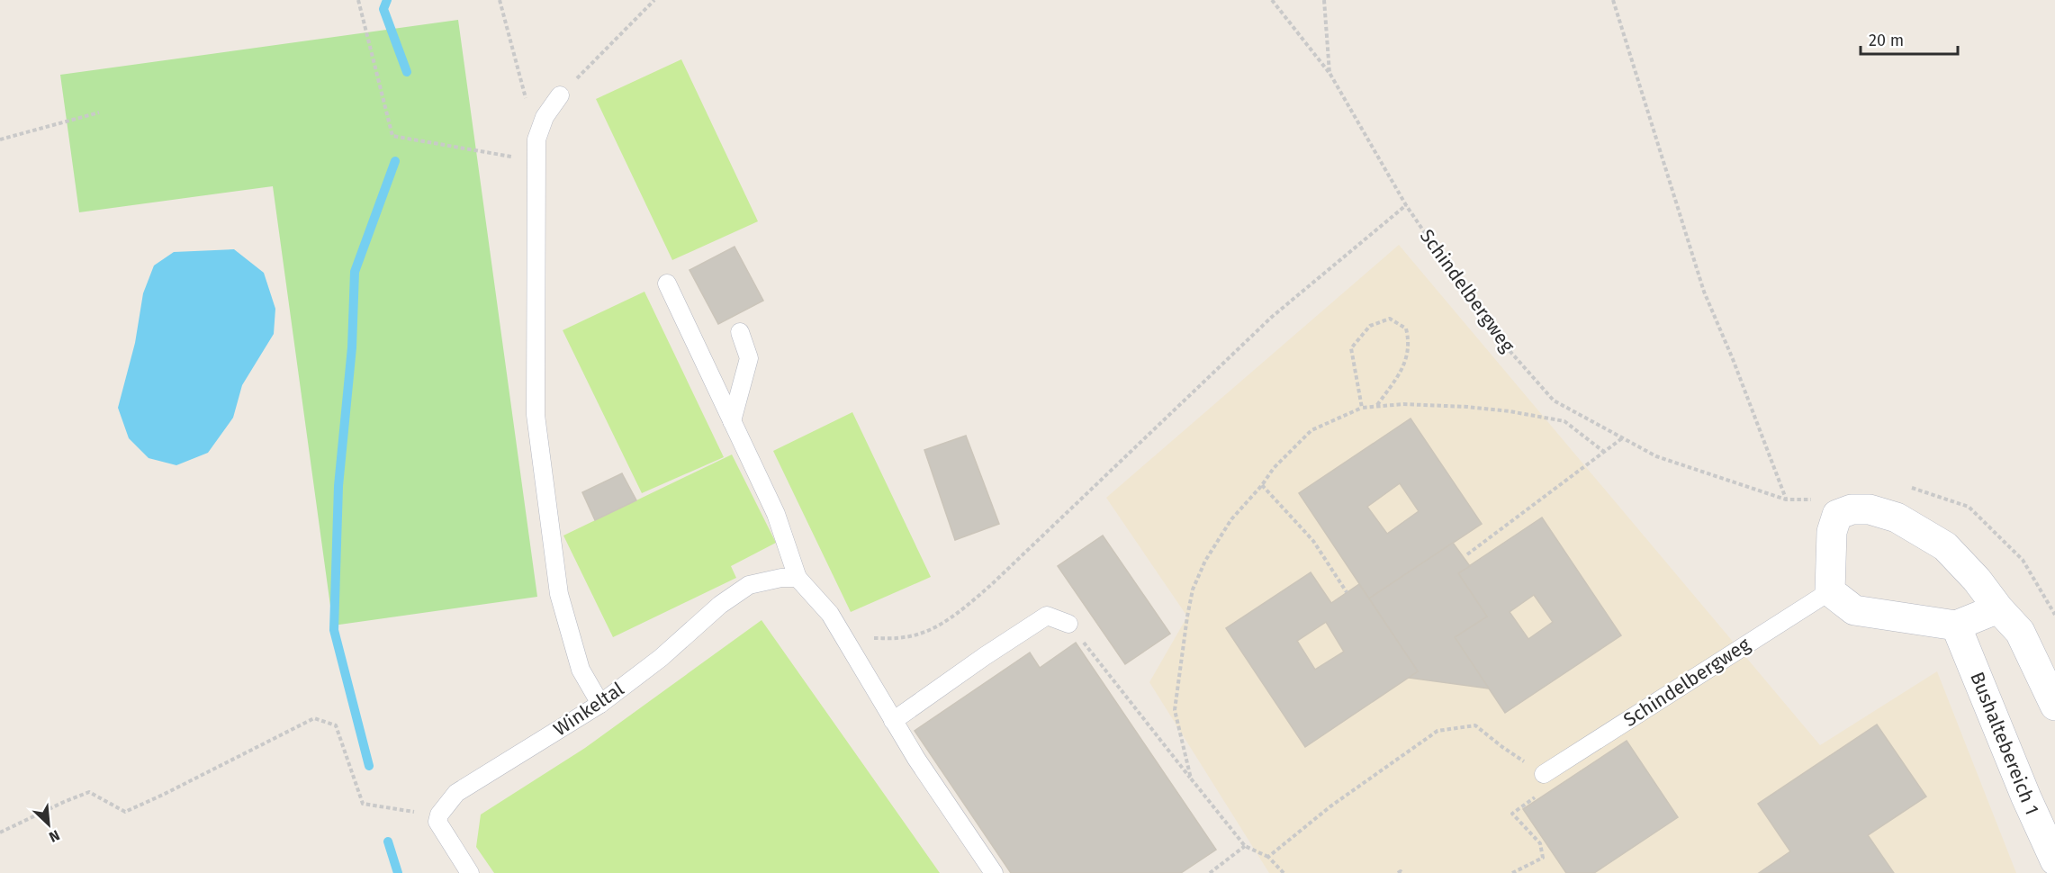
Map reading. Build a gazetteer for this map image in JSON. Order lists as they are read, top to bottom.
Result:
{
  "streets": {
    "street": ["Bushaltebereich 1"],
    "lane": ["Schindelbergweg", "Winkeltal"]
  },
  "scale_bar": "20 m",
  "north": "bottom right"
}
